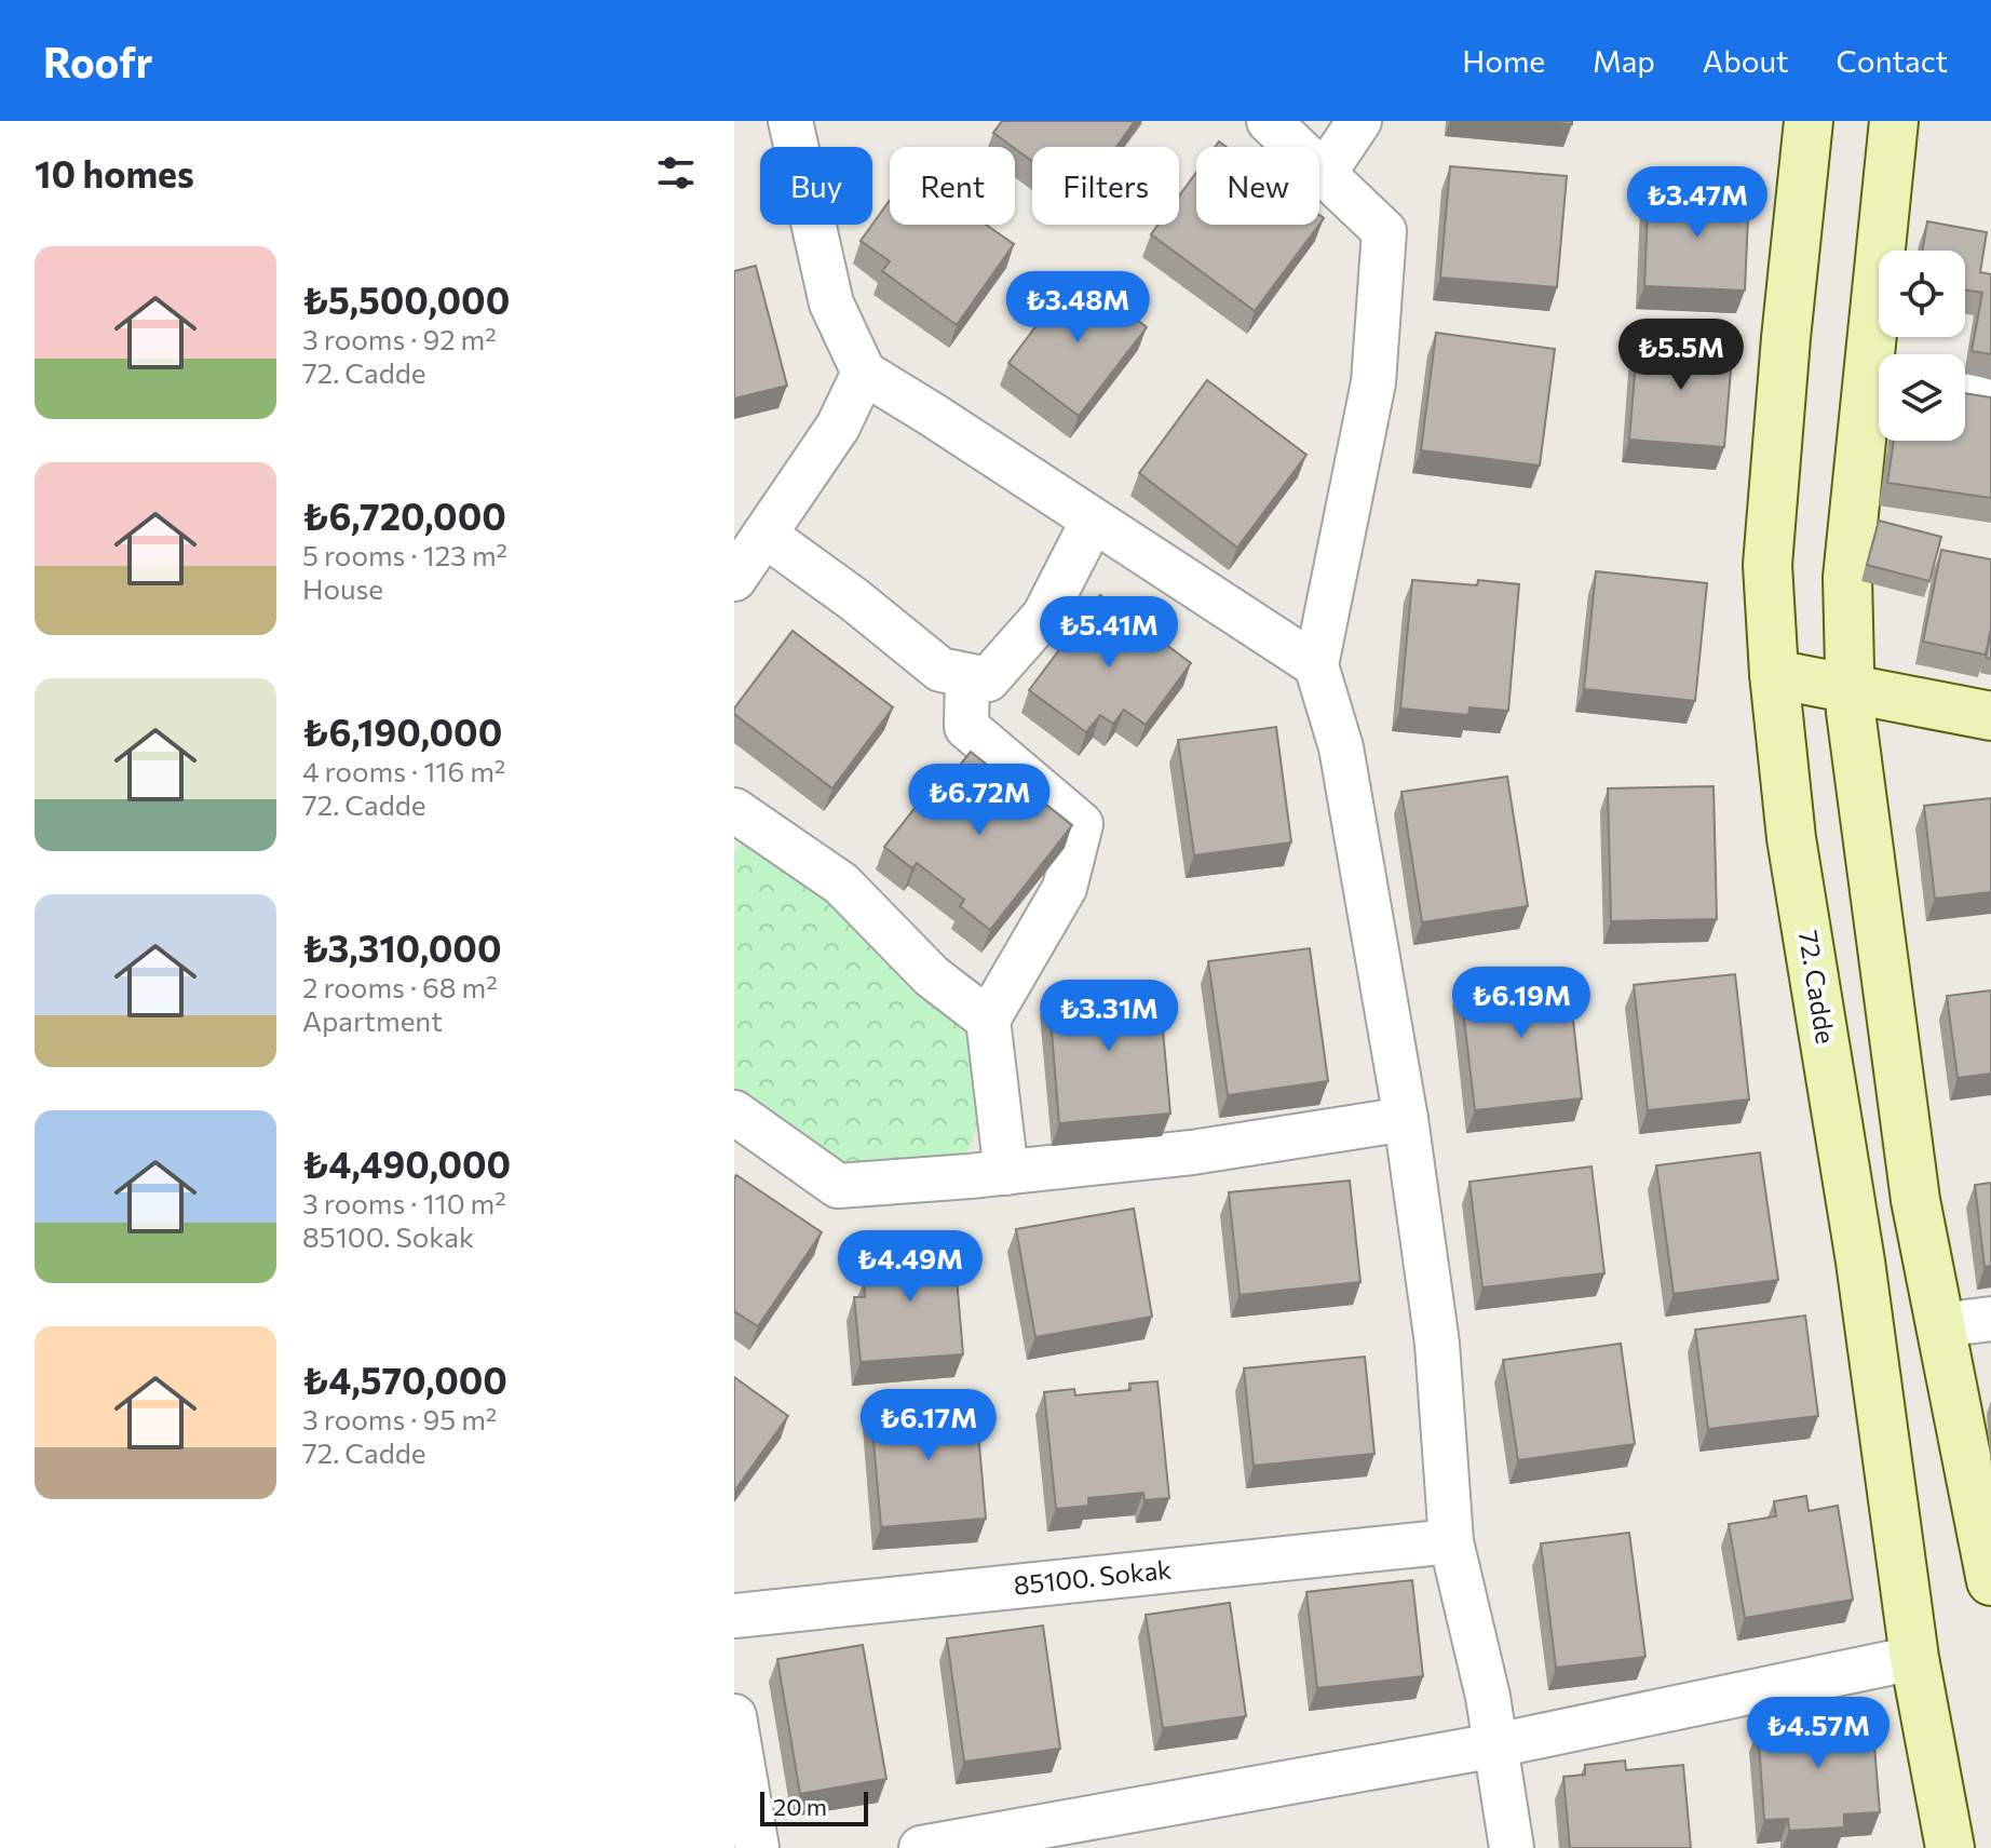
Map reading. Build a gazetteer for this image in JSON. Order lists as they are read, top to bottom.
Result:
{
  "streets": {
    "main road": ["72. Cadde"],
    "street": ["85100. Sokak"]
  },
  "scale_bar": "20 m",
  "page": {
    "header": "Roofr",
    "nav": [
      "Home",
      "Map",
      "About",
      "Contact"
    ],
    "heading": "10 homes",
    "chip": [
      "Buy",
      "Rent",
      "Filters",
      "New"
    ],
    "price": [
      "₺3.47M",
      "₺3.48M",
      "₺5.5M",
      "₺5.41M",
      "₺6.72M",
      "₺6.19M",
      "₺3.31M",
      "₺4.49M",
      "₺6.17M",
      "₺4.57M"
    ],
    "list": [
      {
        "name": "₺5,500,000",
        "note": "3 rooms · 92 m² · 72. Cadde"
      },
      {
        "name": "₺6,720,000",
        "note": "5 rooms · 123 m² · House"
      },
      {
        "name": "₺6,190,000",
        "note": "4 rooms · 116 m² · 72. Cadde"
      },
      {
        "name": "₺3,310,000",
        "note": "2 rooms · 68 m² · Apartment"
      },
      {
        "name": "₺4,490,000",
        "note": "3 rooms · 110 m² · 85100. Sokak"
      },
      {
        "name": "₺4,570,000",
        "note": "3 rooms · 95 m² · 72. Cadde"
      }
    ],
    "scale": "20 m"
  }
}
